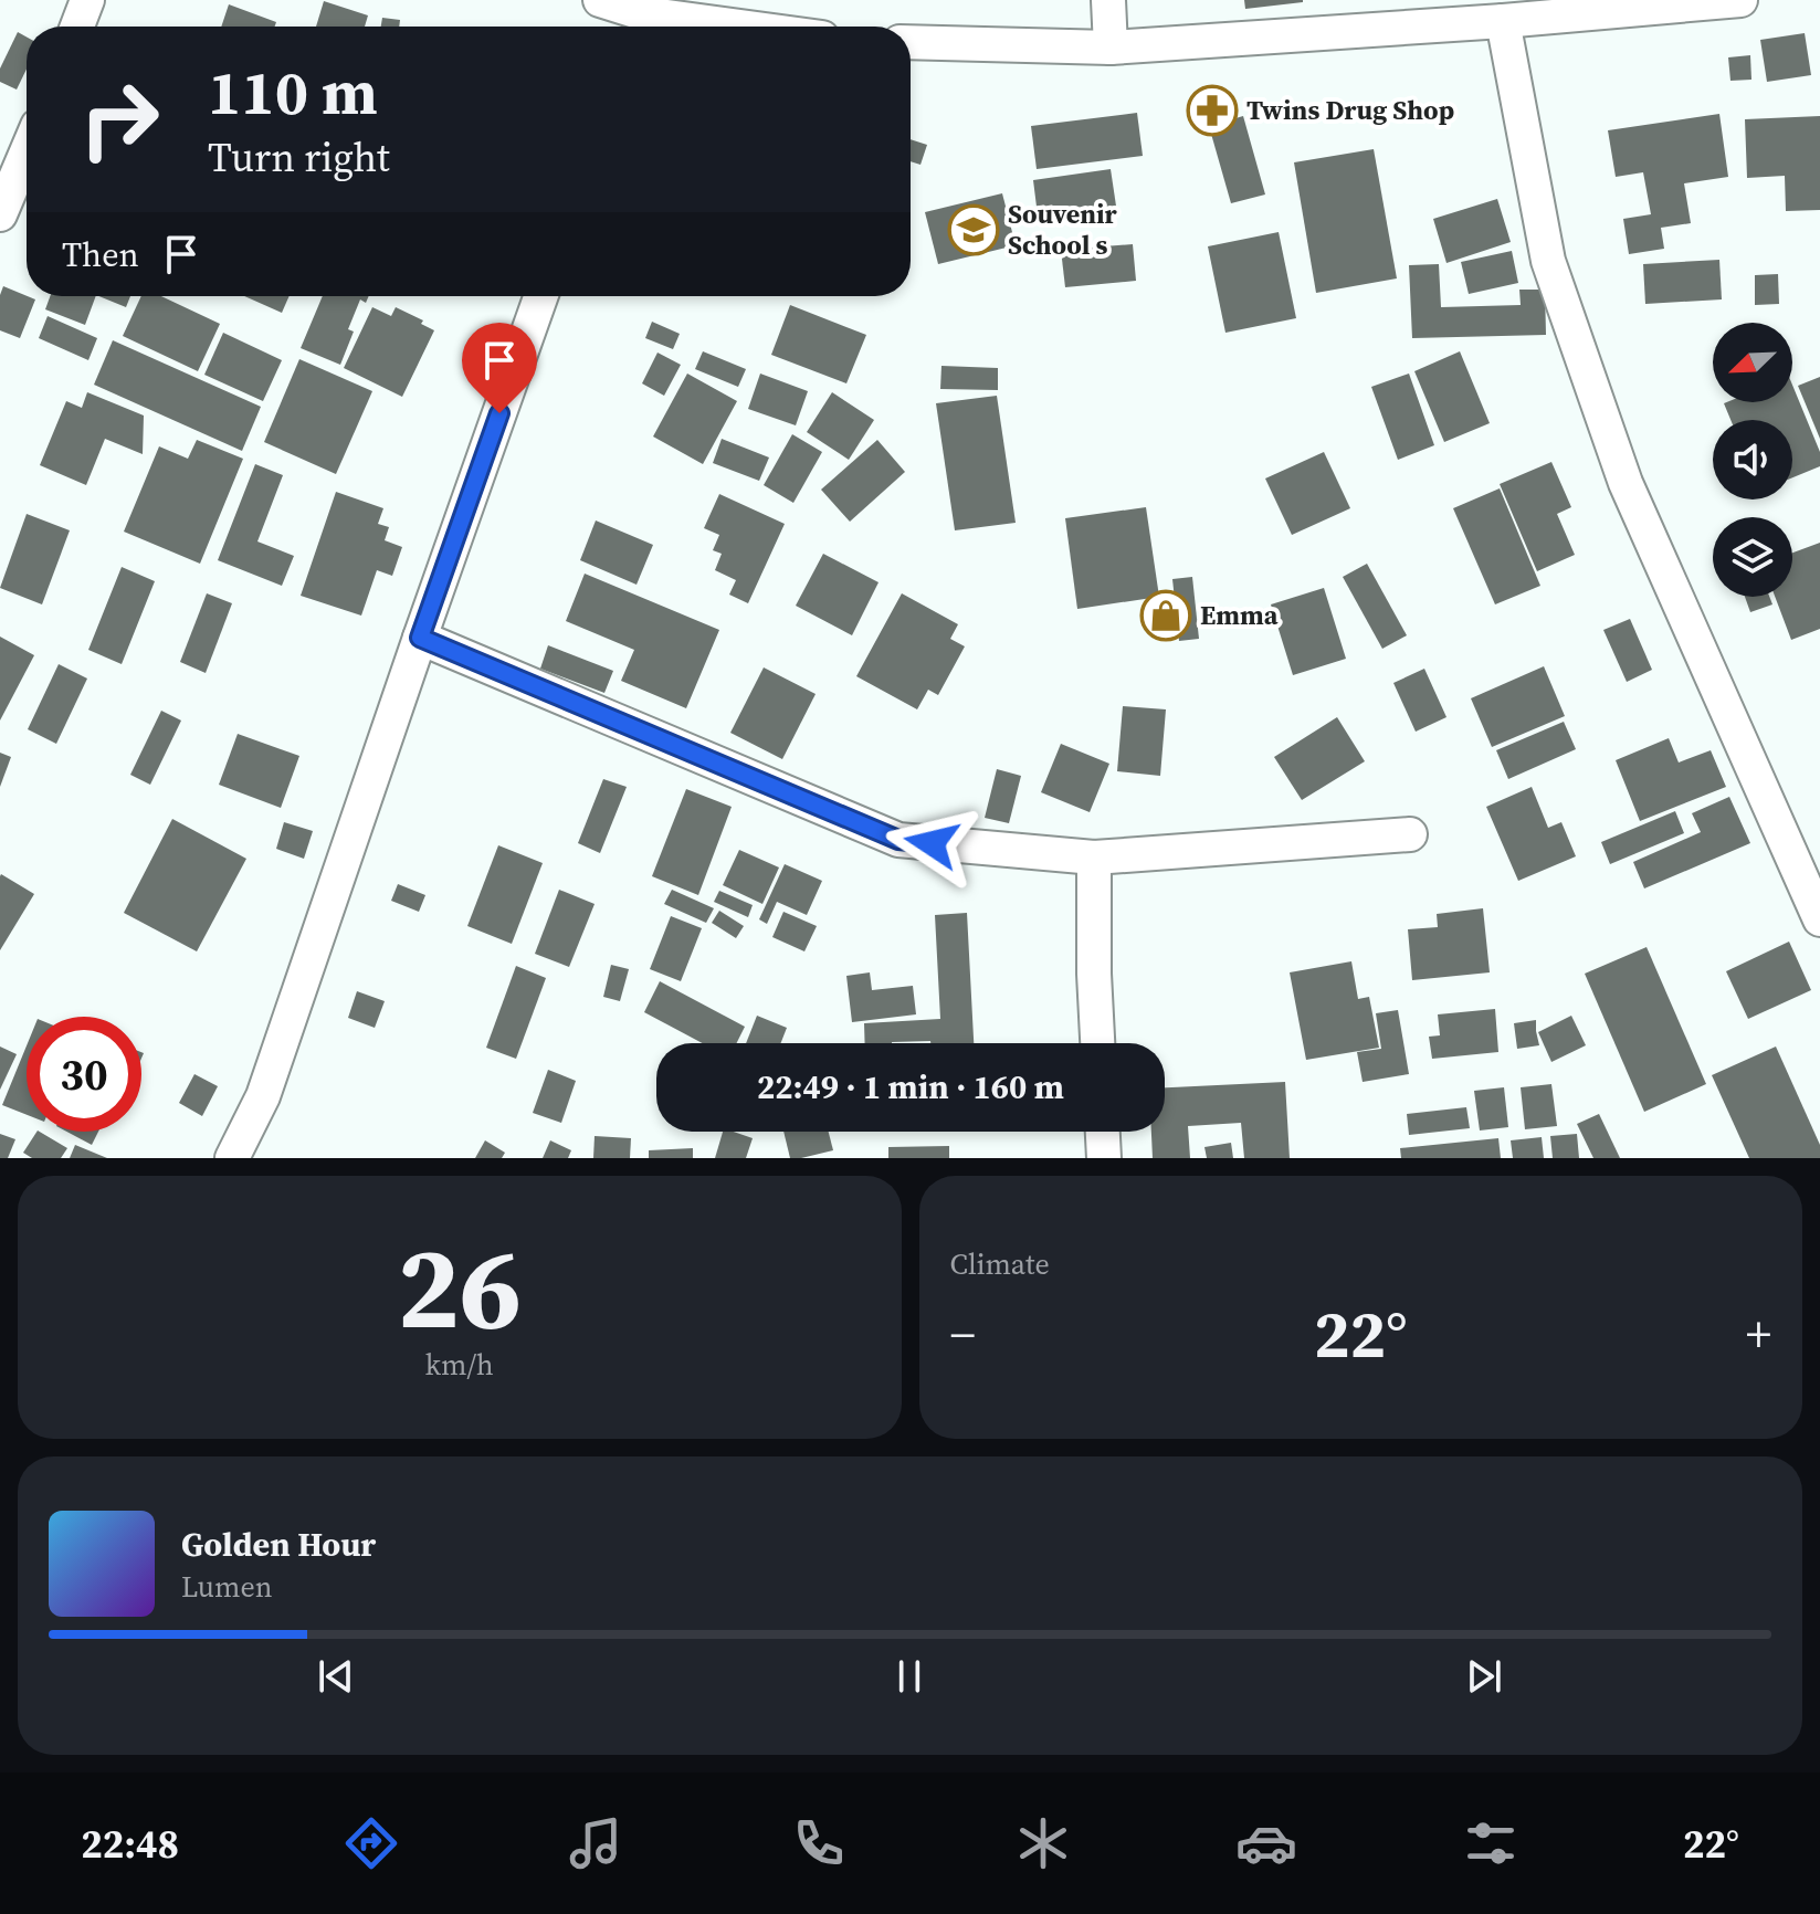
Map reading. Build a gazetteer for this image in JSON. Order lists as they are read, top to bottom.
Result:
{
  "places": {
    "pharmacy": ["Twins Drug Shop"],
    "school or university": ["Souvenir School s"],
    "shop": ["Emma"]
  },
  "north": "bottom left",
  "page": {
    "turn": ["110 m", "Turn right"],
    "then": "Then",
    "limit": "30",
    "trip": "22:49 · 1 min · 160 m",
    "tile": [
      ["26", "km/h"],
      "Climate"
    ],
    "heat": ["−", "22°", "+"],
    "song": ["Golden Hour", "Lumen"],
    "tabs": ["22:48", "22°"]
  }
}
